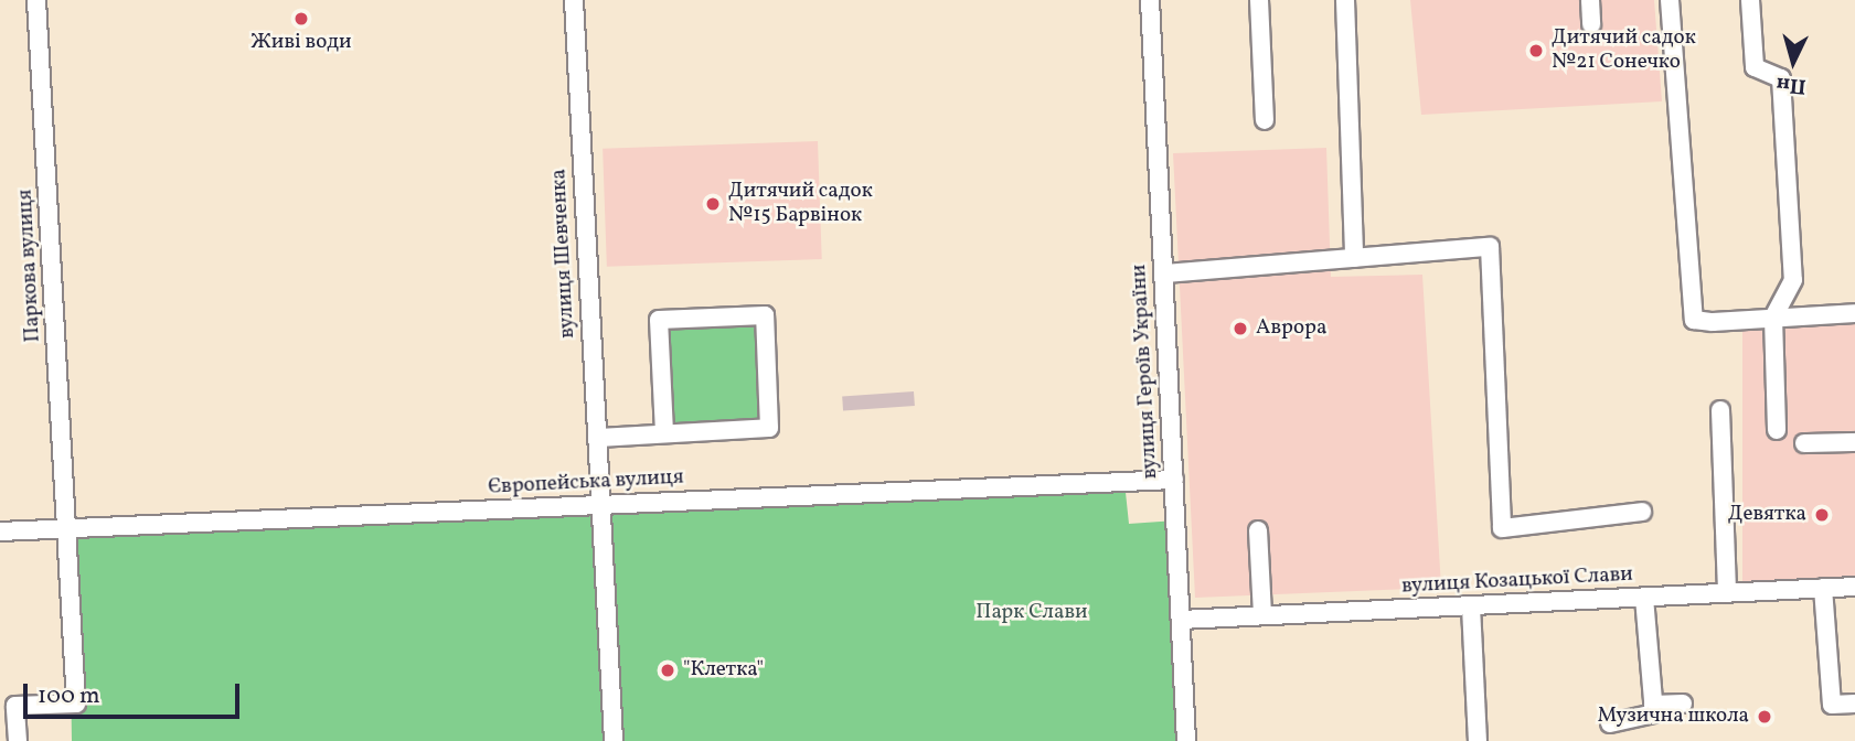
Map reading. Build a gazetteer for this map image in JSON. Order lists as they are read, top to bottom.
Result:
{
  "streets": {
    "street": [
      "вулиця Шевченка",
      "Паркова вулиця",
      "вулиця Героїв України",
      "Європейська вулиця",
      "вулиця Козацької Слави"
    ]
  },
  "crossings": [
    ["вулиця Шевченка", "Європейська вулиця"],
    ["Паркова вулиця", "Європейська вулиця"],
    ["вулиця Героїв України", "Європейська вулиця"],
    ["вулиця Героїв України", "вулиця Козацької Слави"]
  ],
  "parks": ["Парк Слави"],
  "places": [
    "Живі води",
    "Дитячий садок №21 Сонечко",
    "Дитячий садок №15 Барвінок",
    "Аврора",
    "Девятка",
    "\"Клетка\"",
    "Музична школа"
  ],
  "scale_bar": "100 m",
  "north": "bottom"
}
